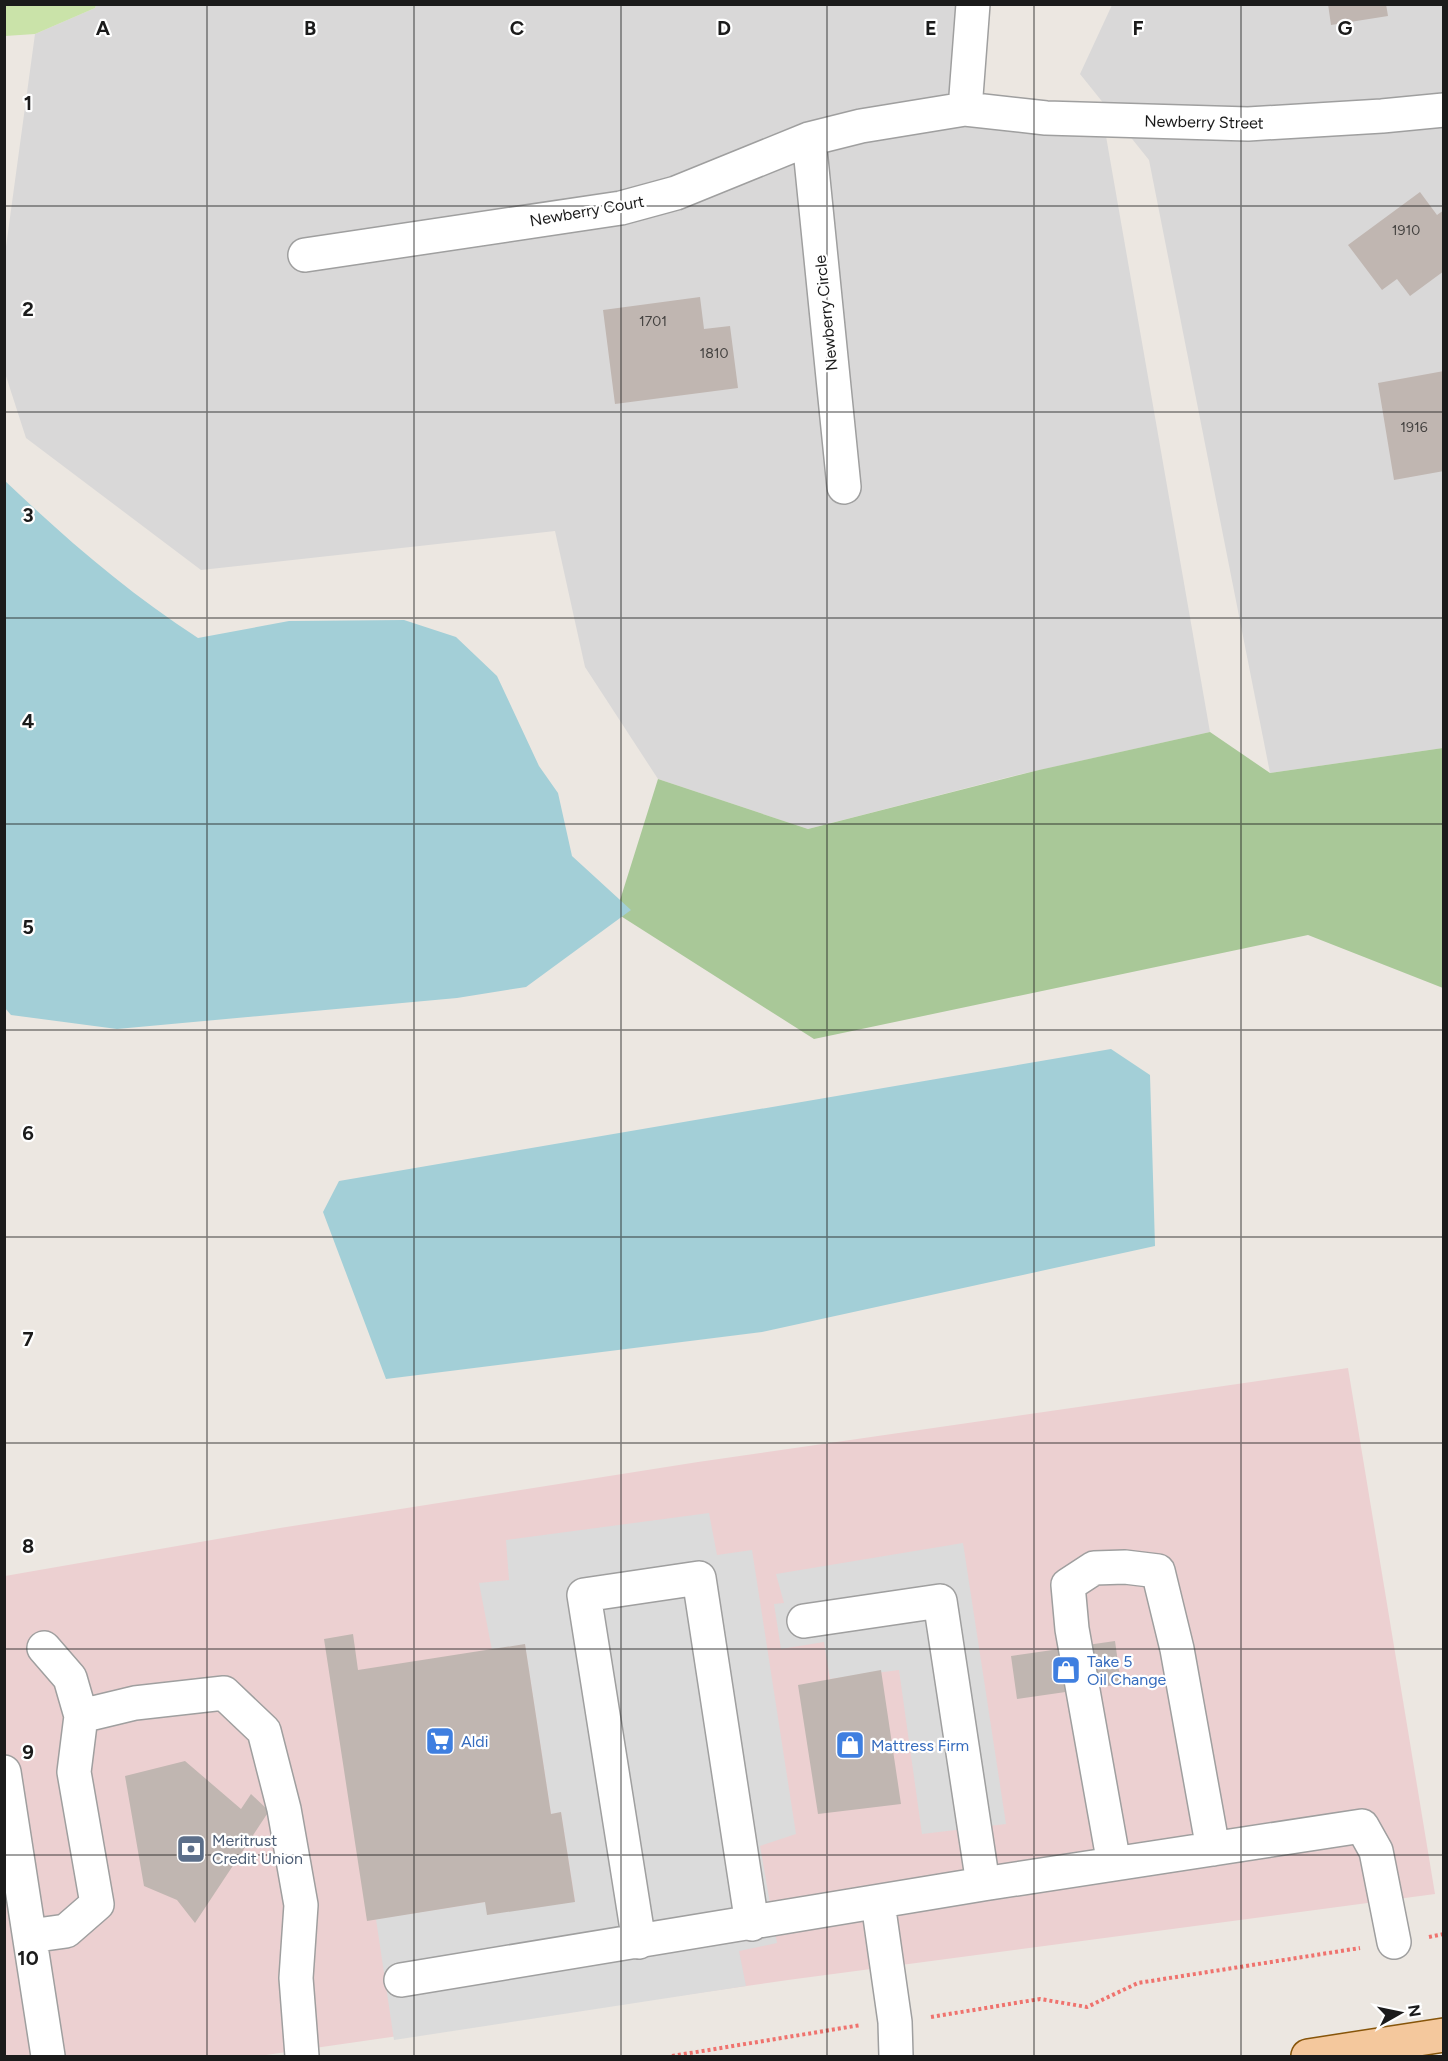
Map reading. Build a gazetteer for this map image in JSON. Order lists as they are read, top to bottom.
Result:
{
  "streets": {
    "street": ["Newberry Street", "Newberry Court", "Newberry Circle"]
  },
  "crossings": [
    ["Newberry Street", "Newberry Court"],
    ["Newberry Court", "Newberry Circle"]
  ],
  "places": {
    "shop": ["Take 5 Oil Change", "Mattress Firm"],
    "supermarket": ["Aldi"],
    "bank": ["Meritrust Credit Union"]
  },
  "house_numbers": [
    "1910",
    "1701",
    "1810",
    "1916"
  ],
  "north": "right",
  "grid": {
    "columns": [
      "A",
      "B",
      "C",
      "D",
      "E",
      "F",
      "G"
    ],
    "rows": [
      "1",
      "2",
      "3",
      "4",
      "5",
      "6",
      "7",
      "8",
      "9",
      "10"
    ]
  }
}
